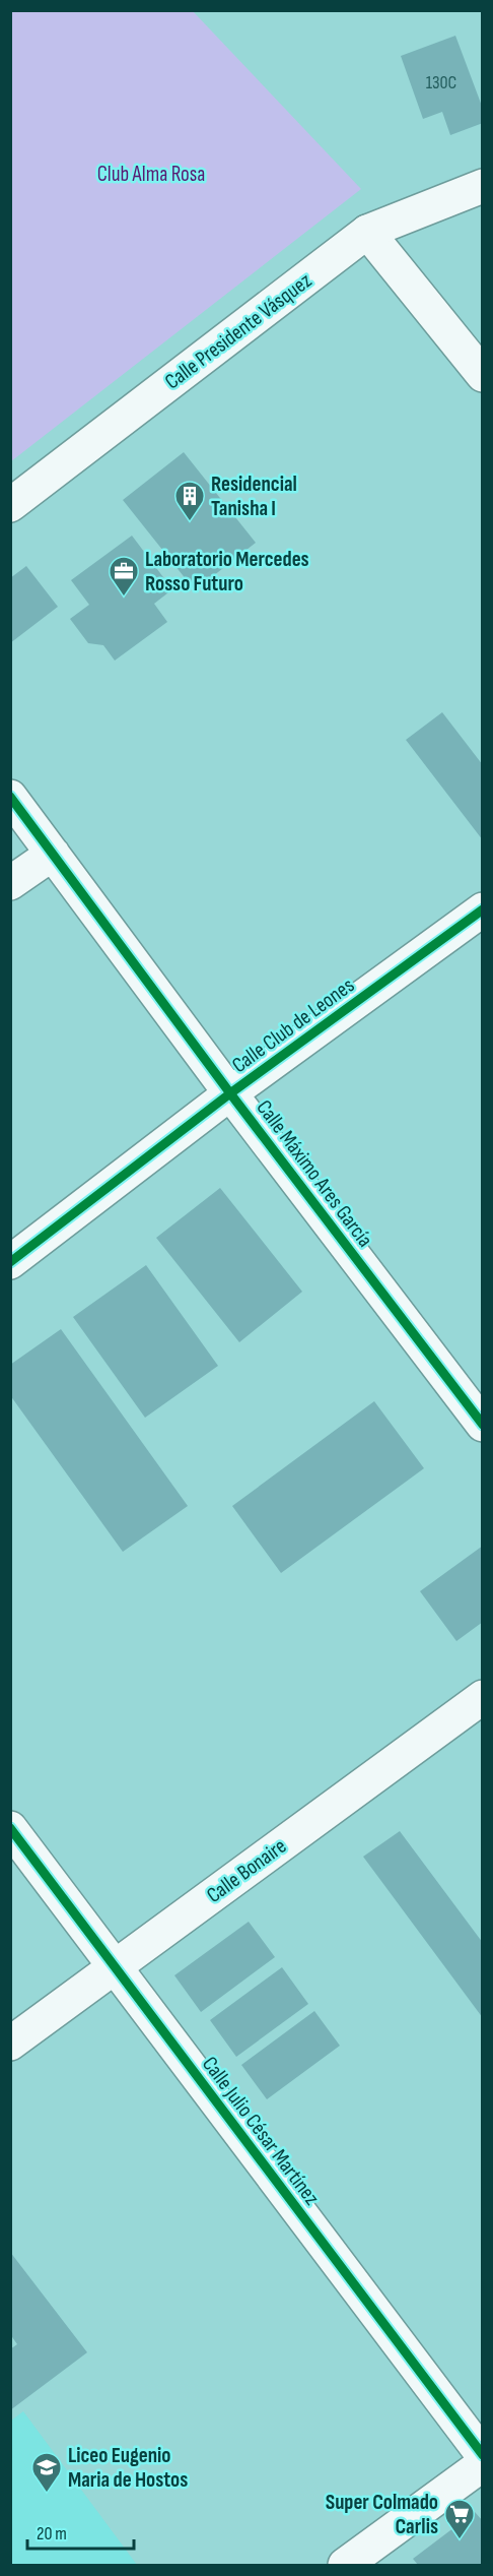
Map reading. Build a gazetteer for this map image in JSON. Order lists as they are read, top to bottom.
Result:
{
  "streets": {
    "street": [
      "Calle Presidente Vásquez",
      "Calle Club de Leones",
      "Calle Máximo Ares García",
      "Calle Bonaire",
      "Calle Julio César Martínez"
    ]
  },
  "crossings": [
    ["Calle Club de Leones", "Calle Máximo Ares García"],
    ["Calle Bonaire", "Calle Julio César Martínez"]
  ],
  "parks": ["Club Alma Rosa"],
  "places": {
    "building": ["Residencial Tanisha I"],
    "office": ["Laboratorio Mercedes Rosso Futuro"],
    "school or university": ["Liceo Eugenio Maria de Hostos"],
    "supermarket": ["Super Colmado Carlis"]
  },
  "house_numbers": ["130C"],
  "scale_bar": "20 m"
}
